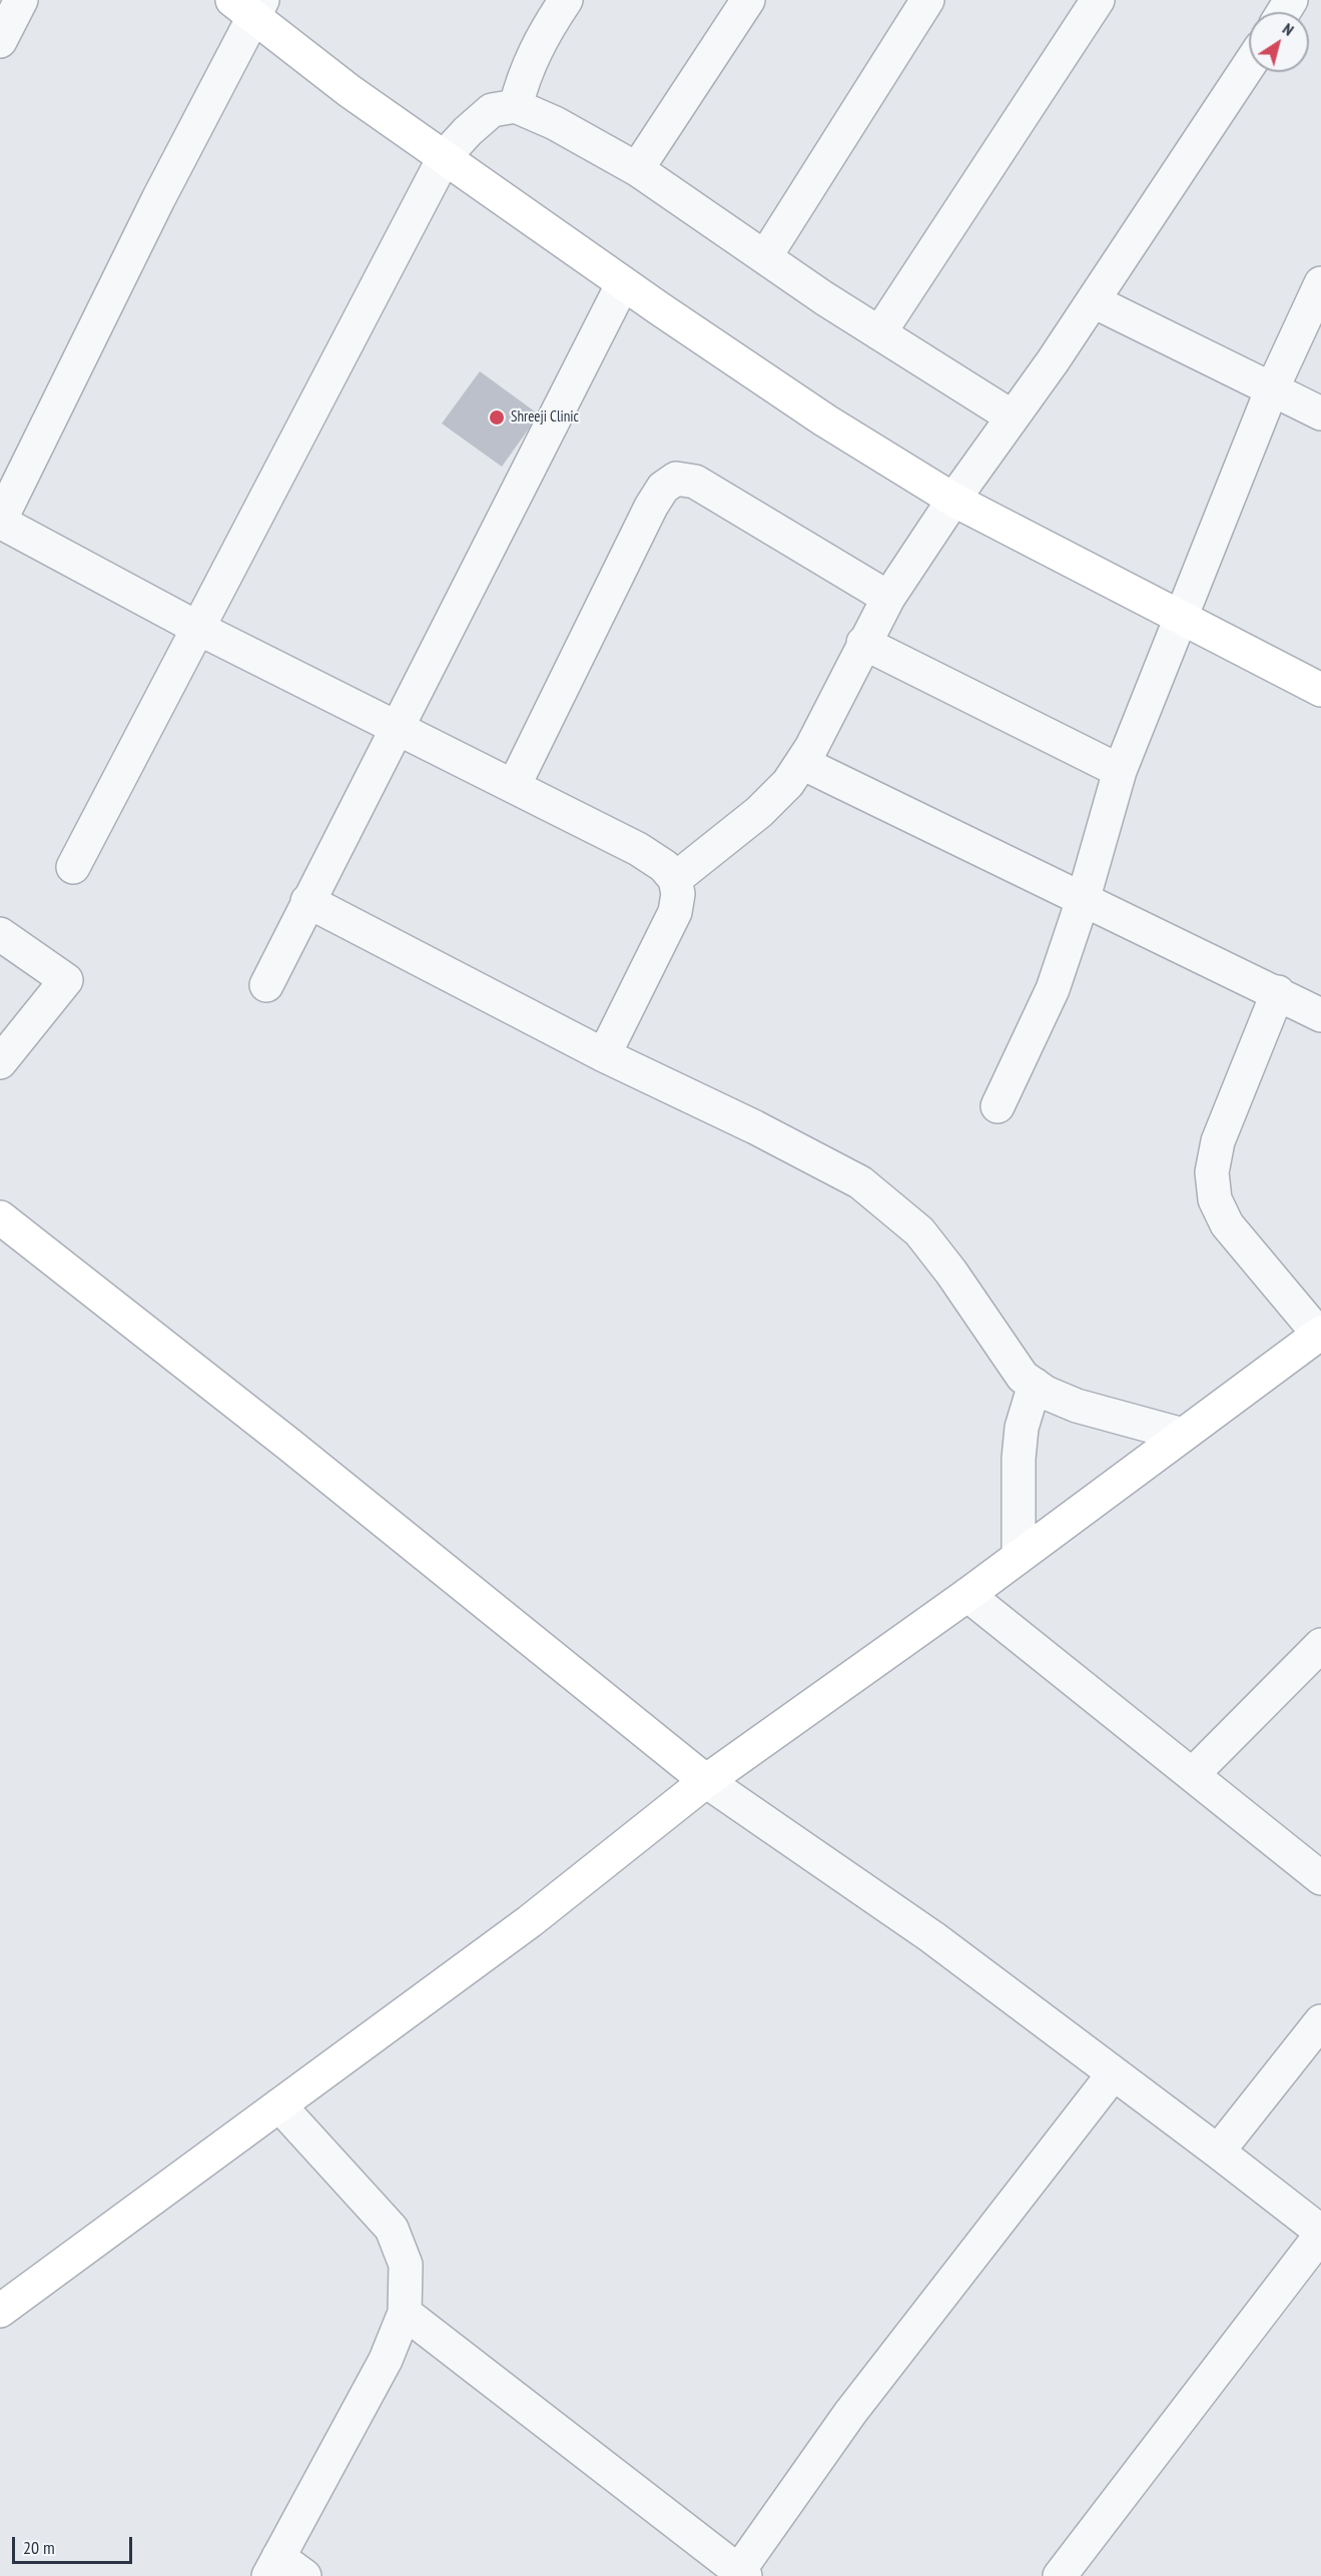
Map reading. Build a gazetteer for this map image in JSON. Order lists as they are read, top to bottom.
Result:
{
  "places": ["Shreeji Clinic"],
  "scale_bar": "20 m",
  "north": "top right"
}
